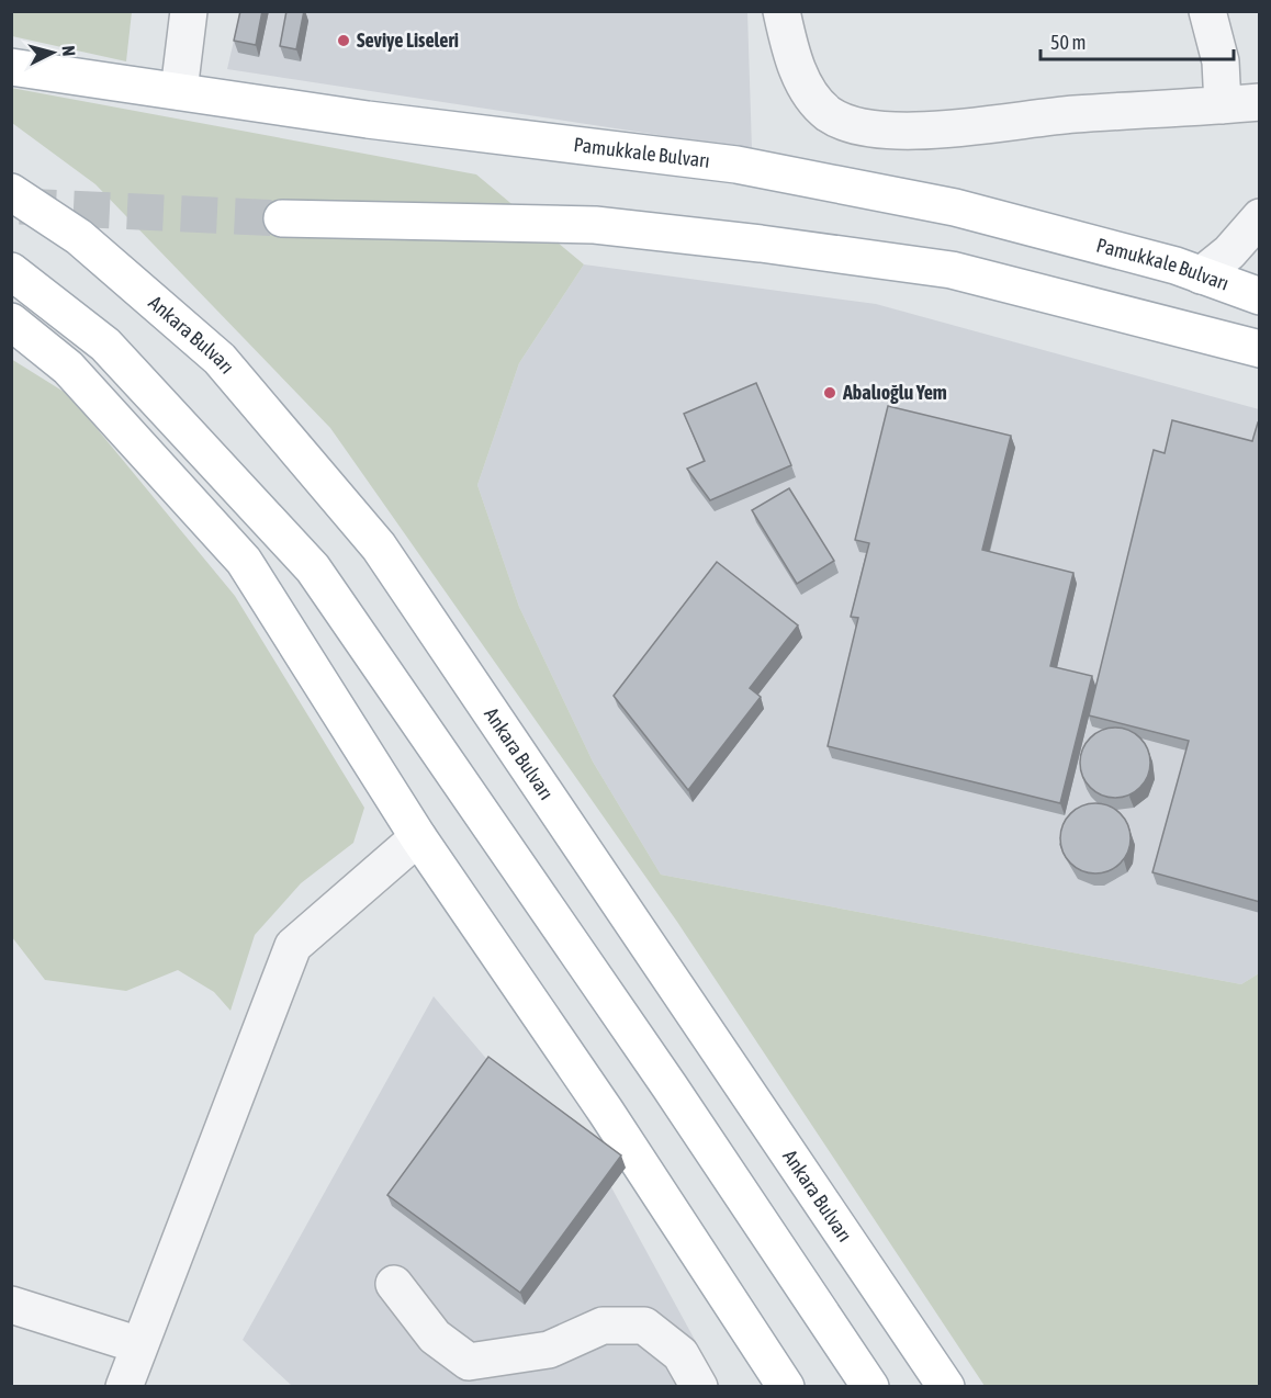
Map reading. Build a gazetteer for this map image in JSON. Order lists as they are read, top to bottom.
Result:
{
  "streets": {
    "main road": ["Pamukkale Bulvarı", "Ankara Bulvarı"]
  },
  "places": ["Seviye Liseleri", "Abalıoğlu Yem"],
  "scale_bar": "50 m",
  "north": "right"
}
